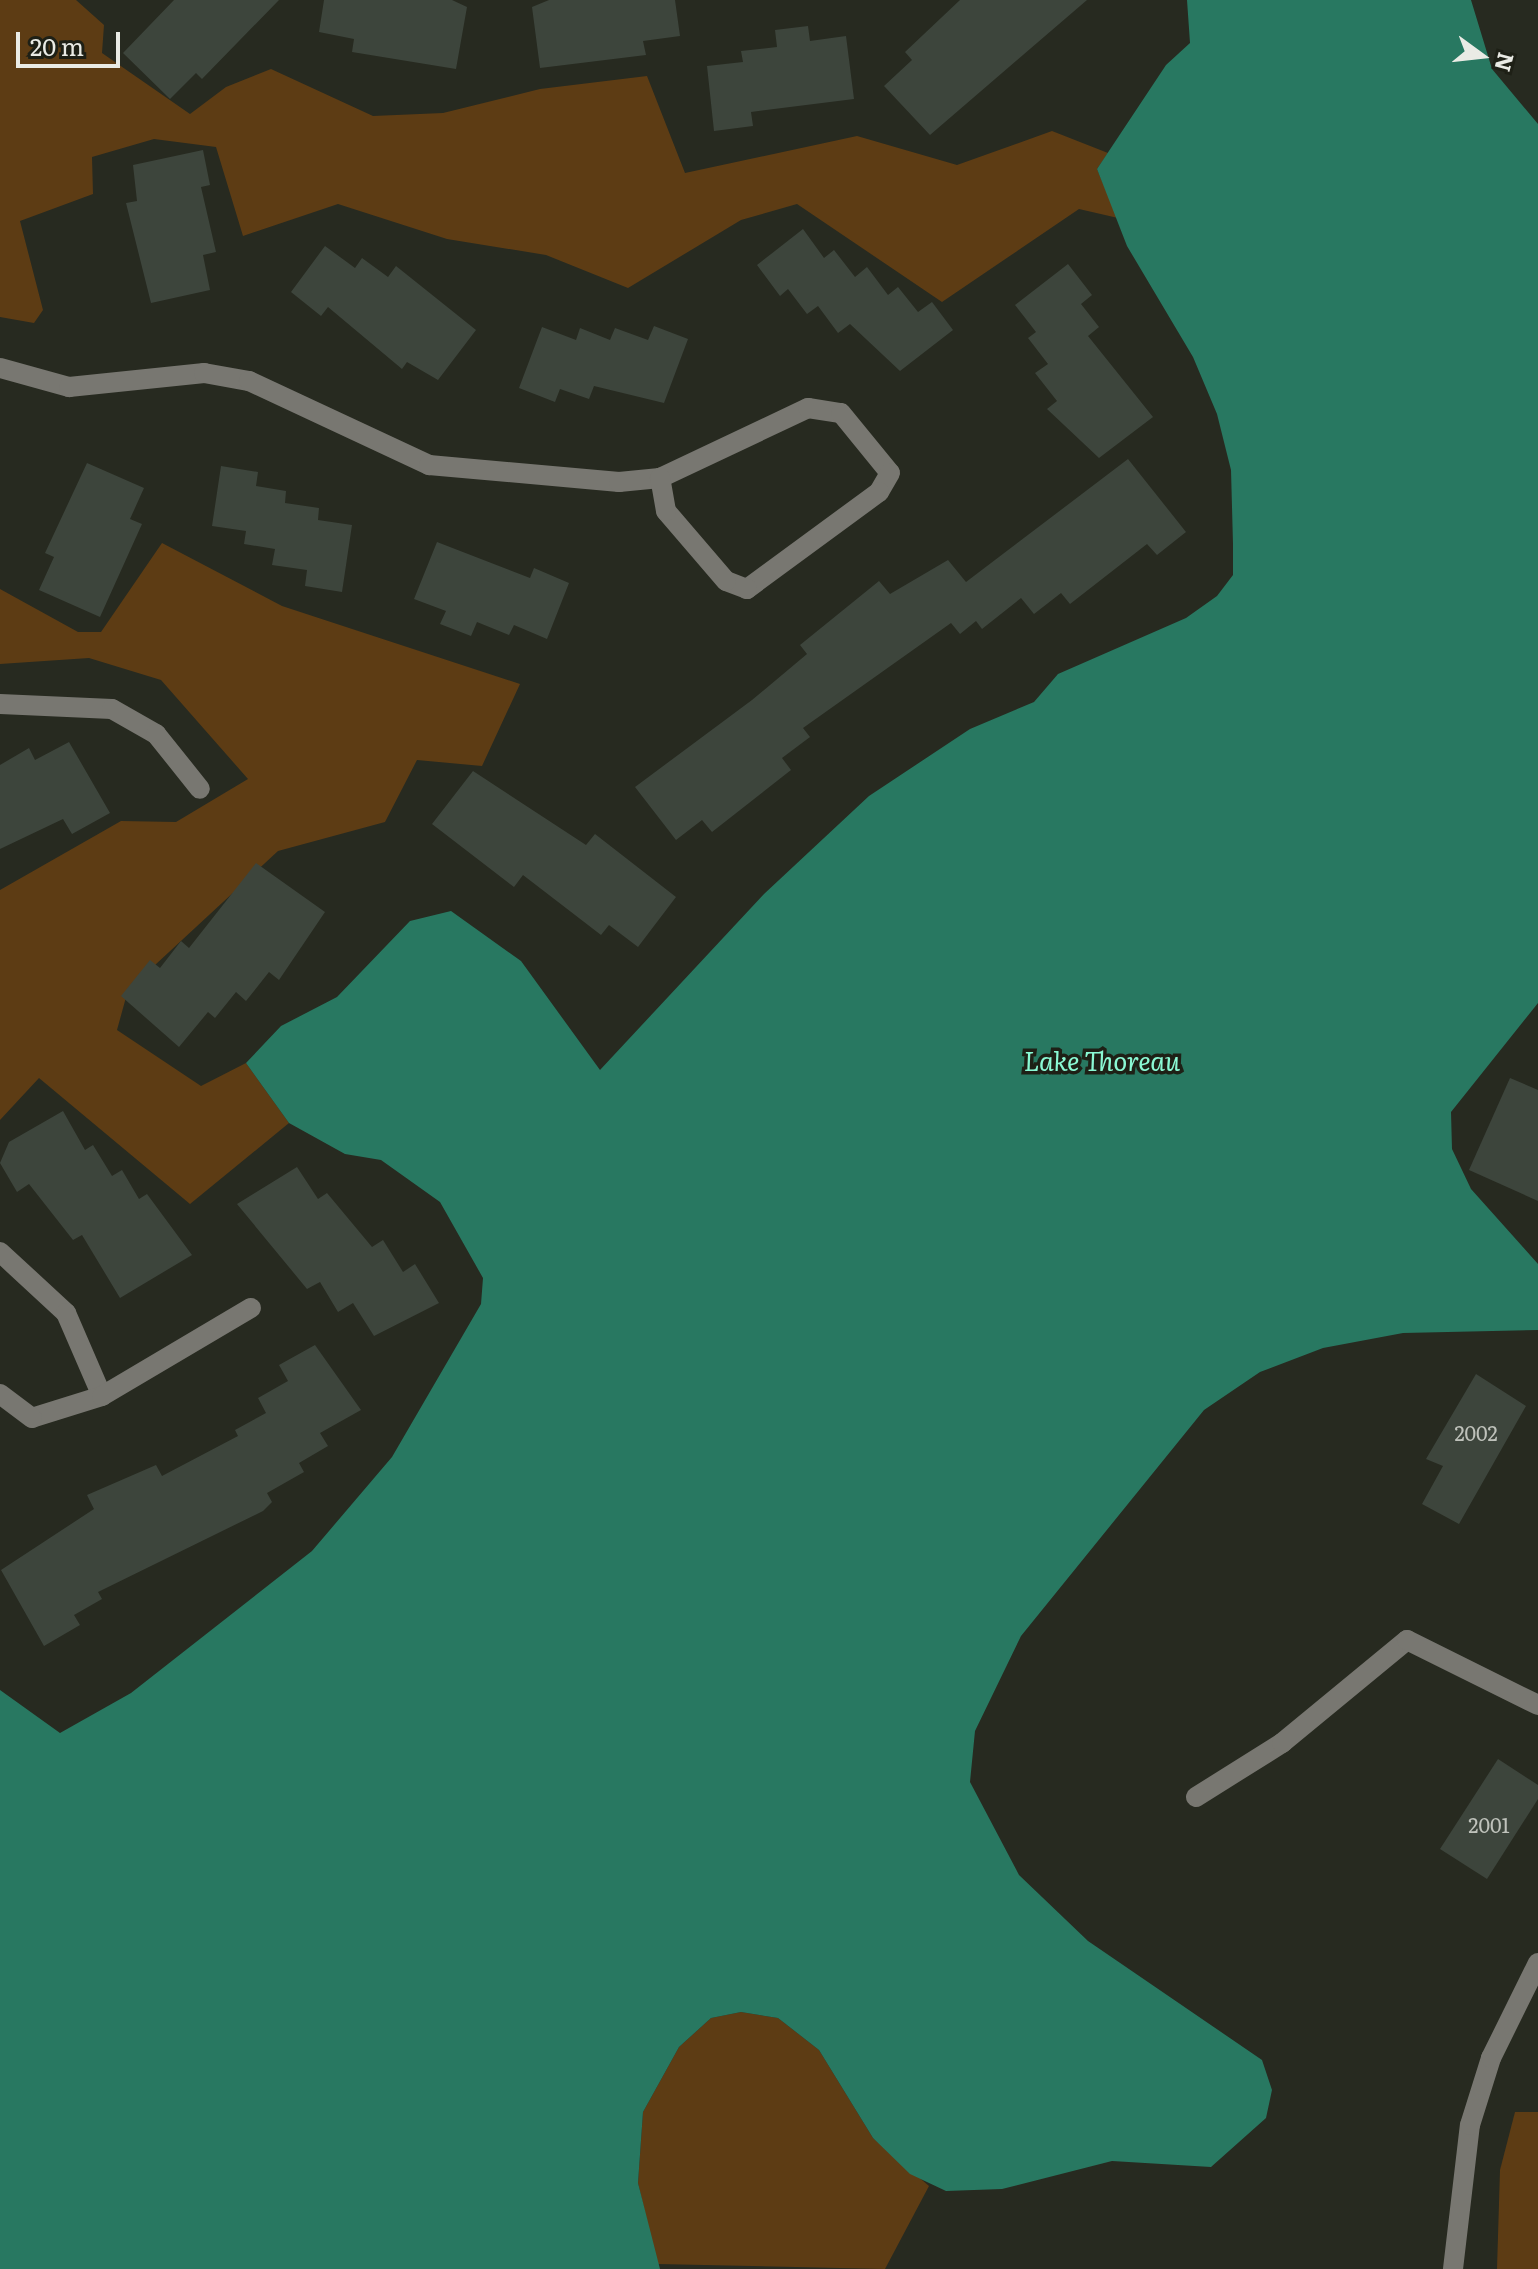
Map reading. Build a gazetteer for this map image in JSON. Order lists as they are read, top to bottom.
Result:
{
  "water": ["Lake Thoreau"],
  "house_numbers": ["2002", "2001"],
  "scale_bar": "20 m",
  "north": "right"
}
